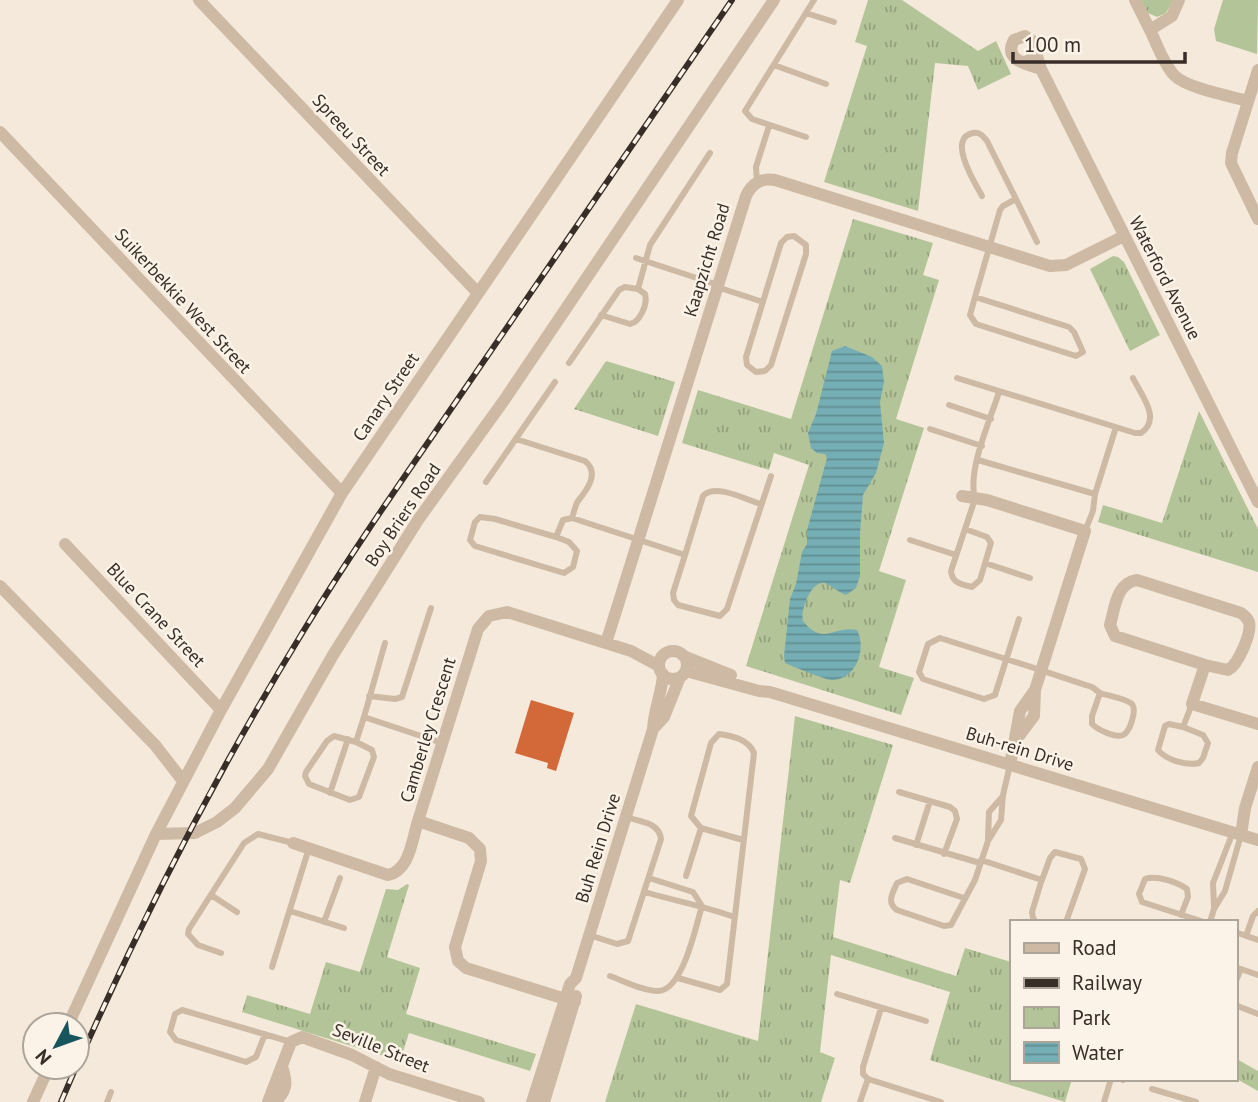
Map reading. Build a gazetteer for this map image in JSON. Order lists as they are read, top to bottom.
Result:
{
  "streets": {
    "street": [
      "Spreeu Street",
      "Kaapzicht Road",
      "Waterford Avenue",
      "Suikerbekkie West Street",
      "Canary Street",
      "Boy Briers Road",
      "Blue Crane Street",
      "Camberley Crescent",
      "Buh-rein Drive",
      "Buh Rein Drive",
      "Seville Street"
    ]
  },
  "crossings": [
    ["Spreeu Street", "Canary Street"],
    ["Kaapzicht Road", "Camberley Crescent"],
    ["Suikerbekkie West Street", "Canary Street"],
    ["Canary Street", "Boy Briers Road"],
    ["Canary Street", "Blue Crane Street"],
    ["Camberley Crescent", "Buh Rein Drive"],
    ["Buh-rein Drive", "Buh Rein Drive"]
  ],
  "legend": [
    "Road",
    "Railway",
    "Park",
    "Water"
  ],
  "scale_bar": "100 m",
  "north": "bottom left"
}
